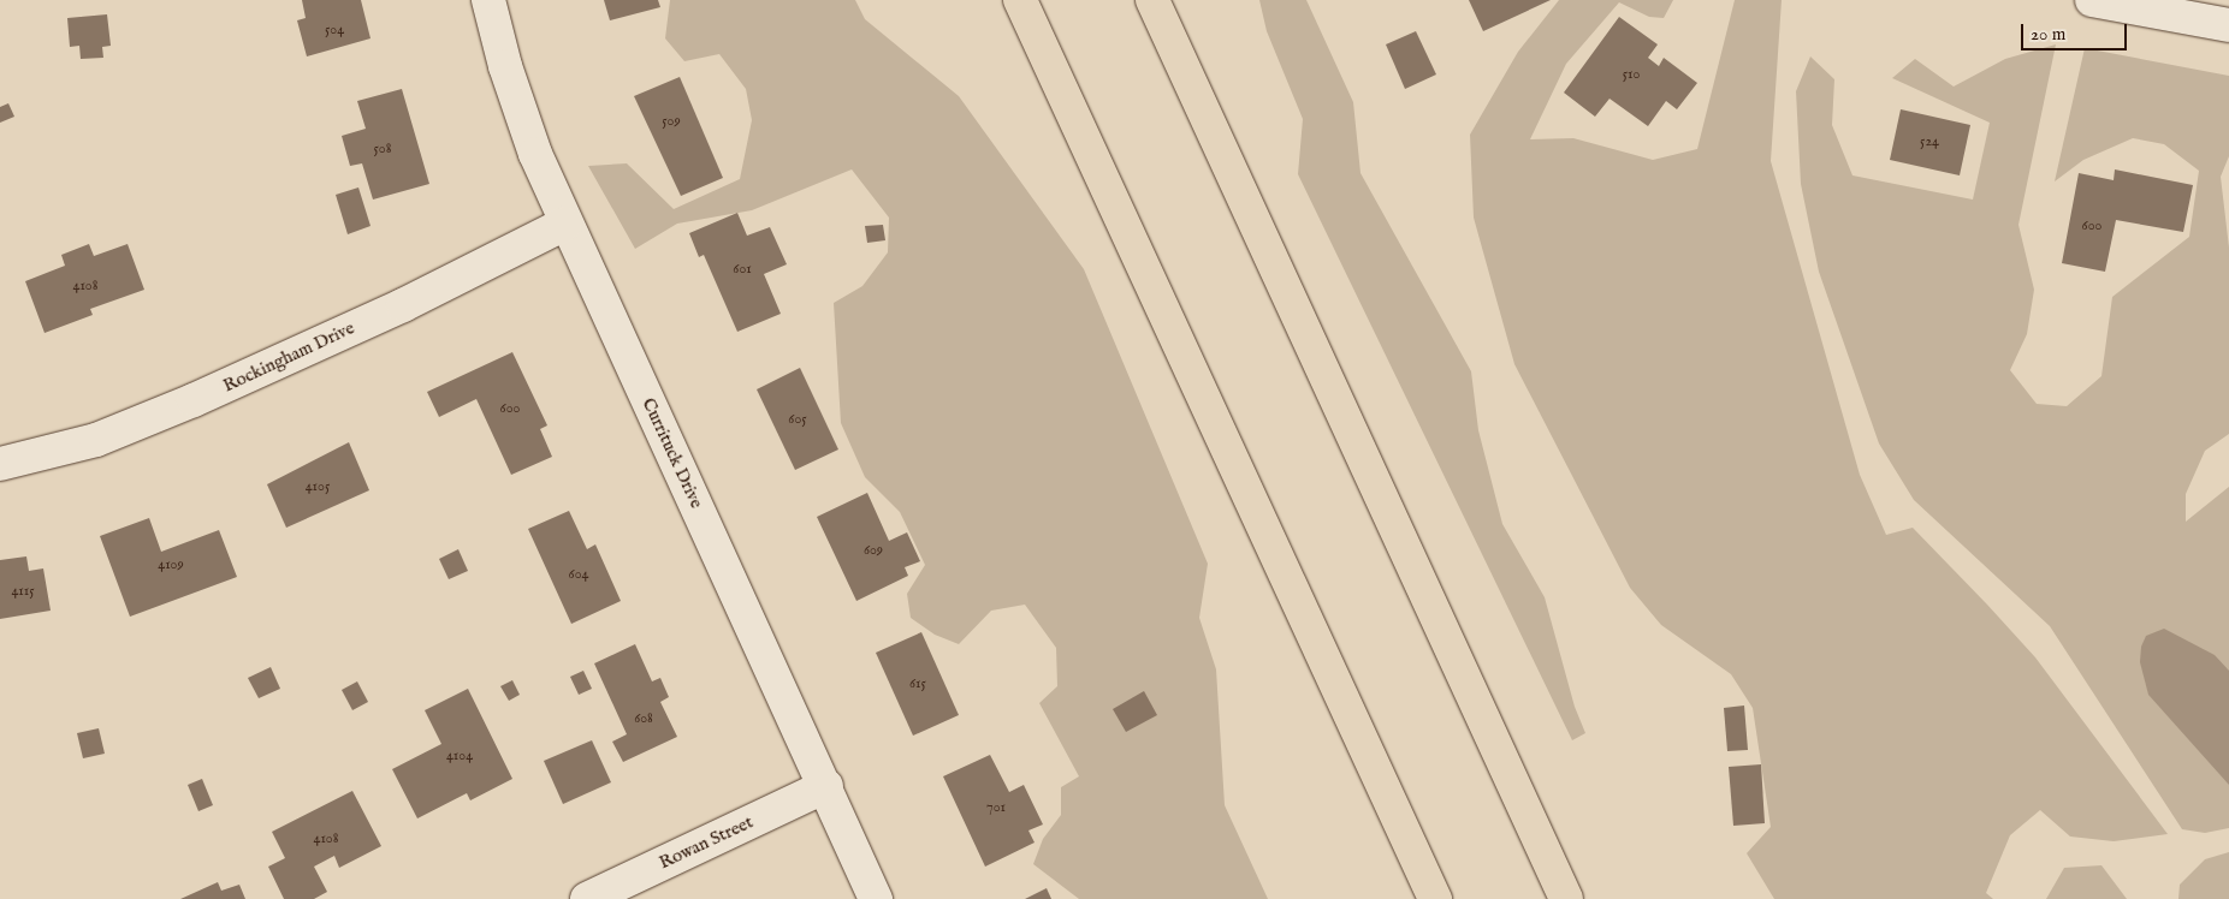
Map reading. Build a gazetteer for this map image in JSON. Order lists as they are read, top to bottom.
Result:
{
  "streets": {
    "street": ["Rockingham Drive", "Currituck Drive", "Rowan Street"]
  },
  "crossings": [
    ["Rockingham Drive", "Currituck Drive"],
    ["Currituck Drive", "Rowan Street"]
  ],
  "house_numbers": [
    "504",
    "510",
    "509",
    "524",
    "508",
    "600",
    "601",
    "4108",
    "600",
    "605",
    "4105",
    "609",
    "4109",
    "604",
    "4115",
    "615",
    "608",
    "4104",
    "701",
    "4108"
  ],
  "scale_bar": "20 m"
}
